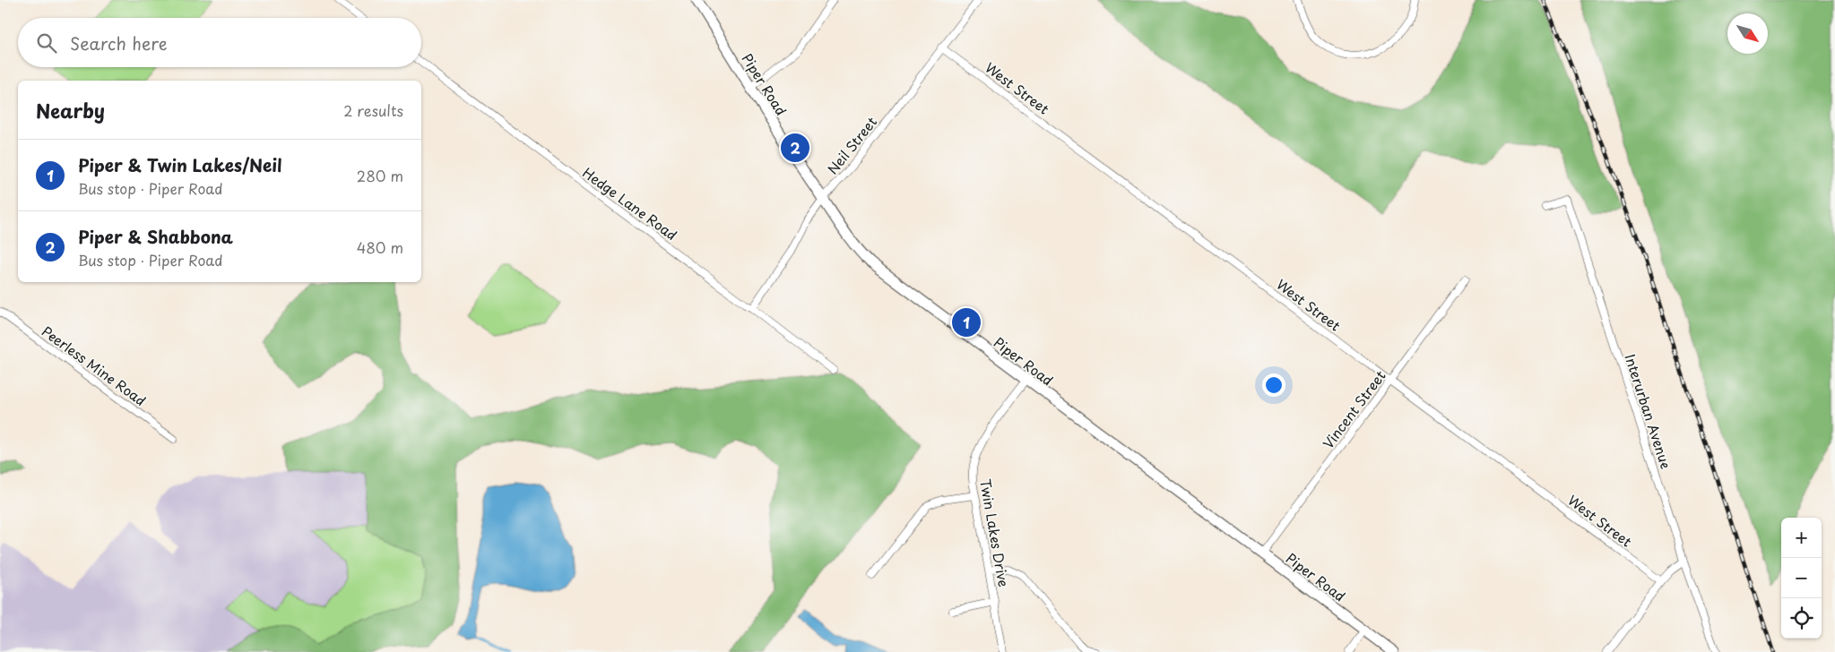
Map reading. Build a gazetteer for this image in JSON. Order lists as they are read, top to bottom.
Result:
{
  "streets": {
    "street": [
      "Piper Road",
      "West Street",
      "Neil Street",
      "Hedge Lane Road",
      "Peerless Mine Road",
      "Vincent Street",
      "Interurban Avenue",
      "Twin Lakes Drive"
    ]
  },
  "crossings": [
    ["Piper Road", "Neil Street"],
    ["Piper Road", "Vincent Street"],
    ["Piper Road", "Twin Lakes Drive"],
    ["West Street", "Neil Street"],
    ["West Street", "Vincent Street"],
    ["Neil Street", "Hedge Lane Road"]
  ],
  "north": "bottom right",
  "page": {
    "search": "Search here",
    "heading": ["Nearby", "2 results"],
    "pins": ["2", "1"],
    "list": [
      {
        "mark": "1",
        "name": "Piper & Twin Lakes/Neil",
        "note": "Bus stop · Piper Road",
        "value": "280 m"
      },
      {
        "mark": "2",
        "name": "Piper & Shabbona",
        "note": "Bus stop · Piper Road",
        "value": "480 m"
      }
    ],
    "map_buttons": ["+", "−"]
  }
}
